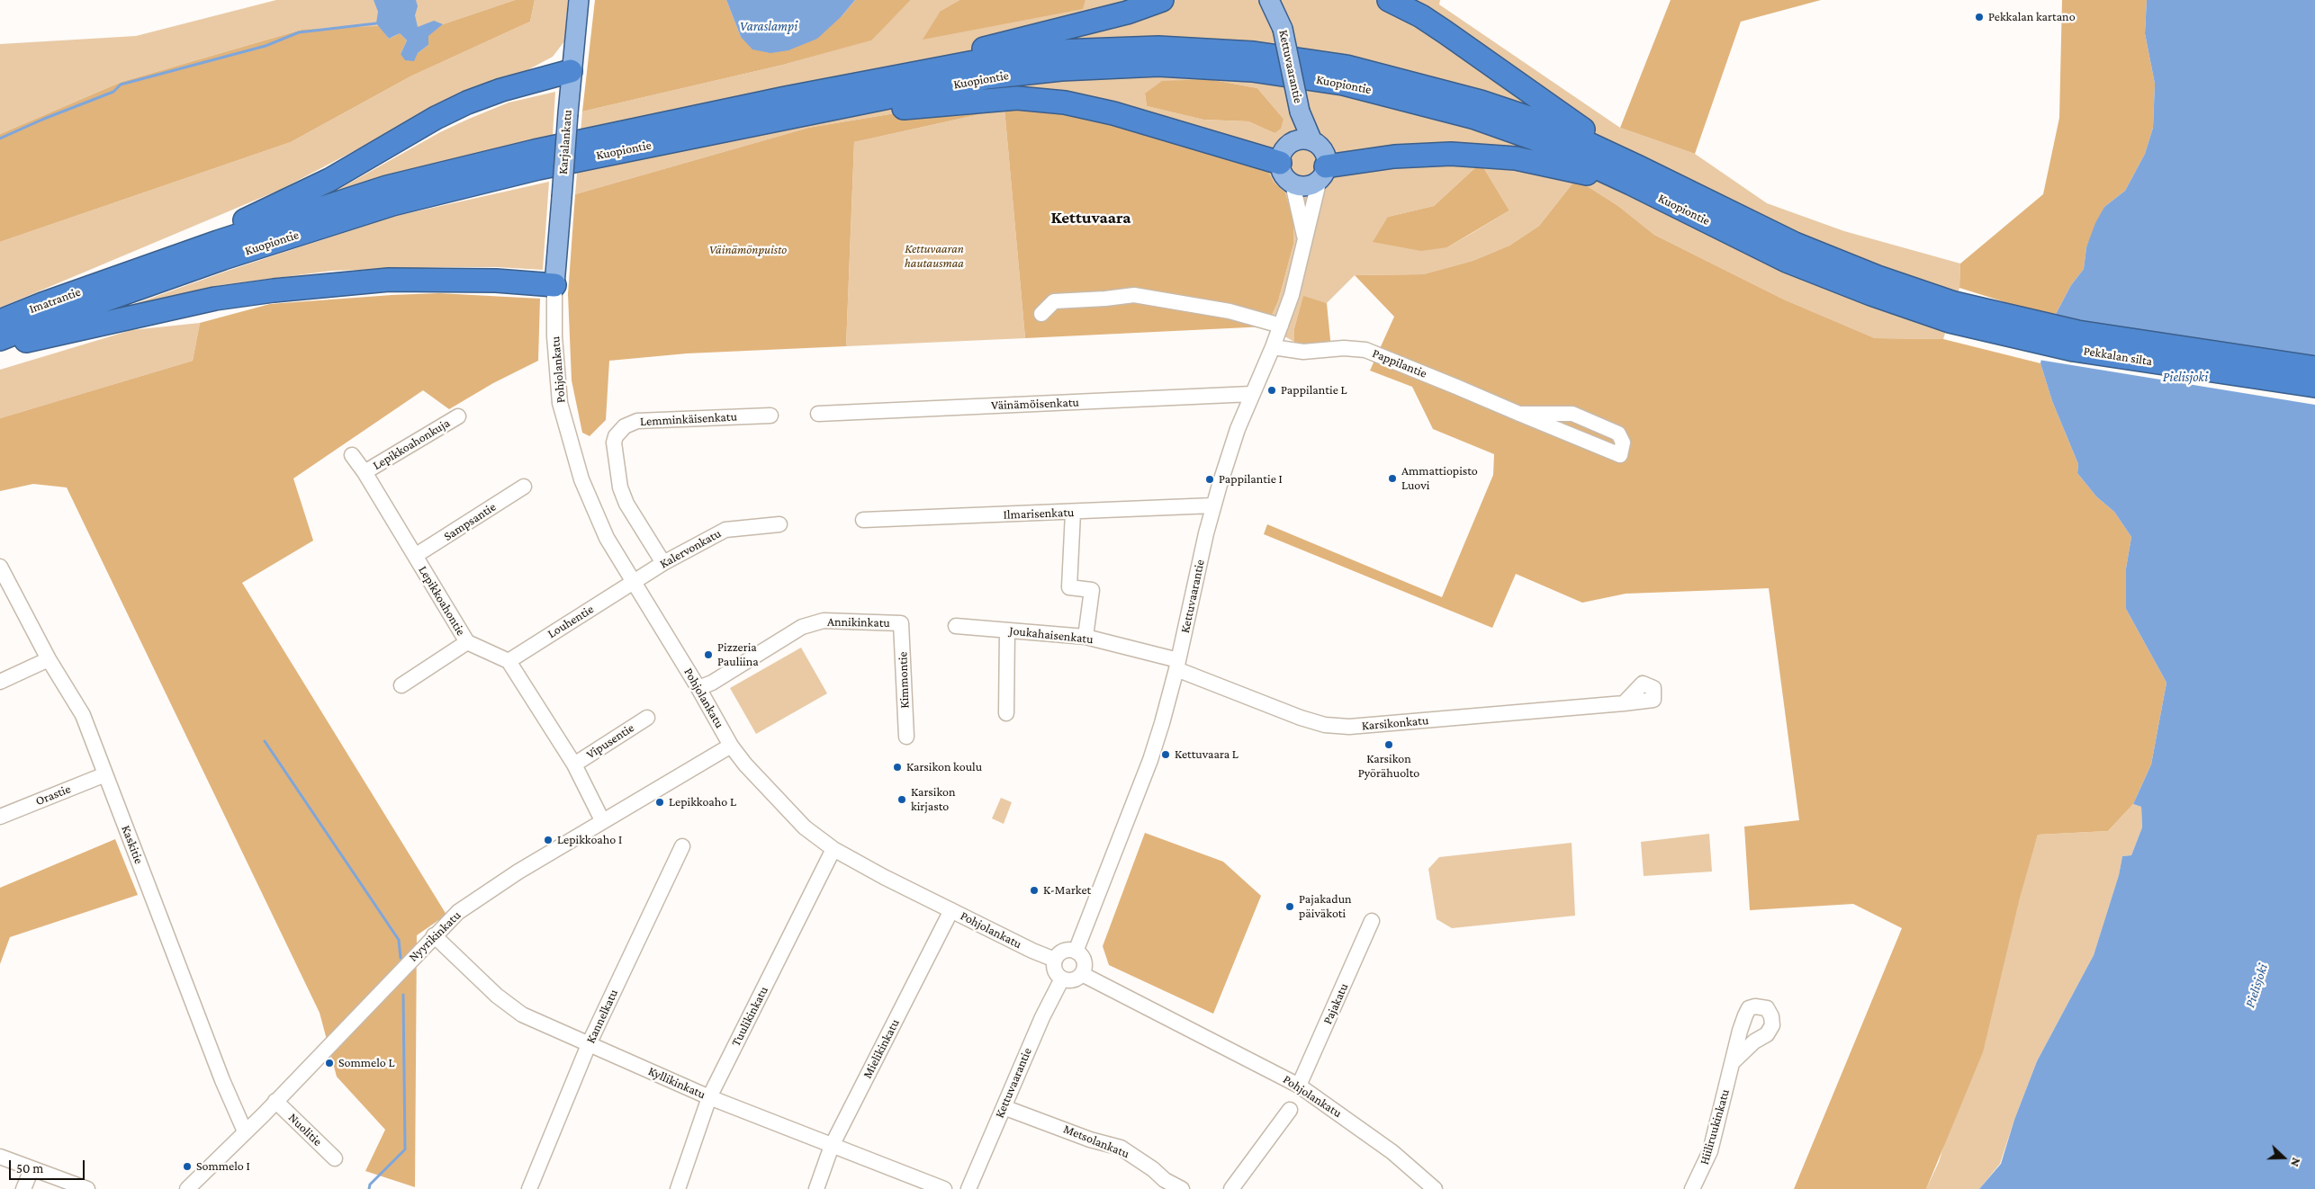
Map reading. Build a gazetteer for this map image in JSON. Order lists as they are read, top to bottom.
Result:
{
  "streets": {
    "highway": ["Kuopiontie", "Imatrantie", "Pekkalan silta"],
    "main road": ["Kettuvaarantie", "Karjalankatu"],
    "street": [
      "Pappilantie",
      "Pohjolankatu",
      "Väinämöisenkatu",
      "Lemminkäisenkatu",
      "Lepikkoahonkuja",
      "Ilmarisenkatu",
      "Sampsantie",
      "Kalervonkatu",
      "Lepikkoahontie",
      "Louhentie",
      "Annikinkatu",
      "Joukahaisenkatu",
      "Kimmontie",
      "Karsikonkatu",
      "Vipusentie",
      "Orastie",
      "Kaskitie",
      "Nyyrikinkatu",
      "Pajakatu",
      "Kannelkatu",
      "Tuulikinkatu",
      "Mielikinkatu",
      "Kyllikinkatu",
      "Hiiliruukinkatu",
      "Nuolitie",
      "Metsolankatu"
    ]
  },
  "crossings": [
    ["Kettuvaarantie", "Pappilantie"],
    ["Kettuvaarantie", "Pohjolankatu"],
    ["Kettuvaarantie", "Väinämöisenkatu"],
    ["Kettuvaarantie", "Ilmarisenkatu"],
    ["Kettuvaarantie", "Joukahaisenkatu"],
    ["Kettuvaarantie", "Karsikonkatu"],
    ["Kettuvaarantie", "Metsolankatu"],
    ["Kuopiontie", "Imatrantie"],
    ["Kuopiontie", "Pekkalan silta"],
    ["Karjalankatu", "Pohjolankatu"],
    ["Pohjolankatu", "Kalervonkatu"],
    ["Pohjolankatu", "Louhentie"],
    ["Pohjolankatu", "Annikinkatu"],
    ["Pohjolankatu", "Nyyrikinkatu"],
    ["Pohjolankatu", "Pajakatu"],
    ["Pohjolankatu", "Tuulikinkatu"],
    ["Pohjolankatu", "Mielikinkatu"],
    ["Lemminkäisenkatu", "Kalervonkatu"],
    ["Lepikkoahonkuja", "Lepikkoahontie"],
    ["Sampsantie", "Lepikkoahontie"],
    ["Kalervonkatu", "Louhentie"],
    ["Lepikkoahontie", "Louhentie"],
    ["Annikinkatu", "Kimmontie"],
    ["Joukahaisenkatu", "Karsikonkatu"],
    ["Orastie", "Kaskitie"],
    ["Kaskitie", "Nyyrikinkatu"],
    ["Nyyrikinkatu", "Kyllikinkatu"],
    ["Nyyrikinkatu", "Nuolitie"],
    ["Kannelkatu", "Kyllikinkatu"],
    ["Tuulikinkatu", "Kyllikinkatu"],
    ["Mielikinkatu", "Kyllikinkatu"]
  ],
  "districts": ["Kettuvaara"],
  "water": ["Varaslampi", "Pielisjoki"],
  "parks": ["Kettuvaaran hautausmaa", "Väinämönpuisto"],
  "places": [
    "Pekkalan kartano",
    "Pappilantie L",
    "Ammattiopisto Luovi",
    "Pappilantie I",
    "Pizzeria Pauliina",
    "Karsikon Pyörähuolto",
    "Kettuvaara L",
    "Karsikon koulu",
    "Karsikon kirjasto",
    "Lepikkoaho L",
    "Lepikkoaho I",
    "K-Market",
    "Pajakadun päiväkoti",
    "Sommelo L",
    "Sommelo I"
  ],
  "scale_bar": "50 m",
  "north": "right"
}
